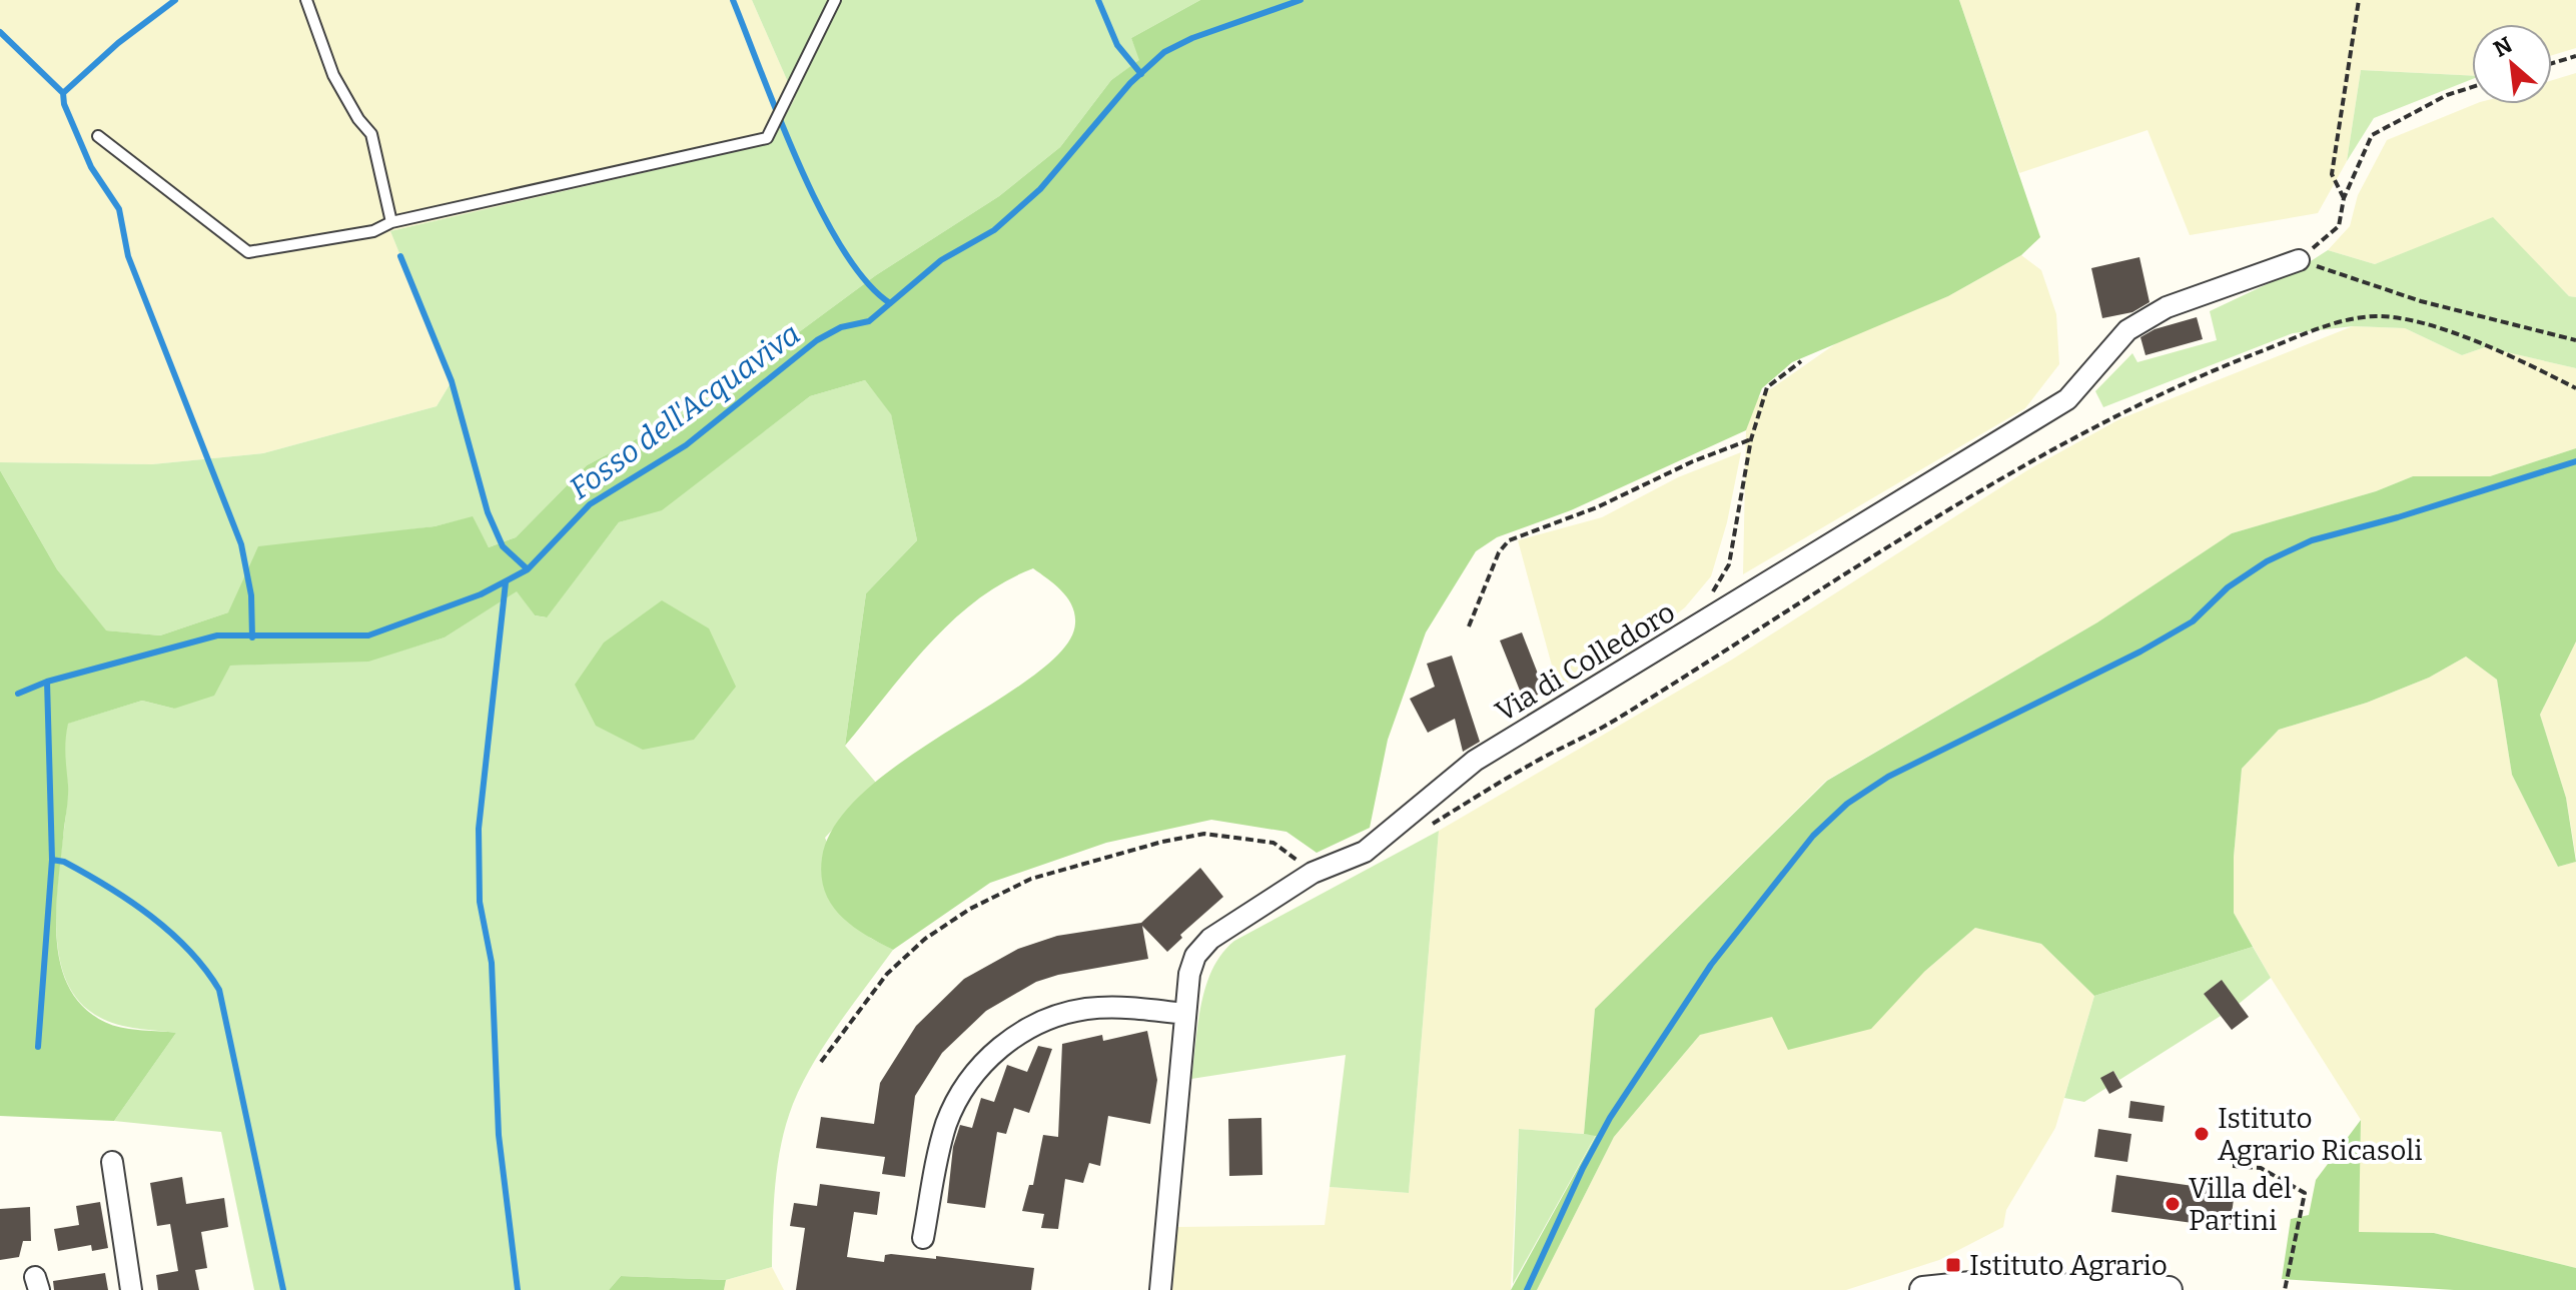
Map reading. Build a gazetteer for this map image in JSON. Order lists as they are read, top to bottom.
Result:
{
  "streets": {
    "street": ["Via di Colledoro"]
  },
  "water": ["Fosso dell'Acquaviva"],
  "places": {
    "other": ["Istituto Agrario Ricasoli", "Villa del Partini"],
    "transit": ["Istituto Agrario"]
  },
  "north": "top left"
}
